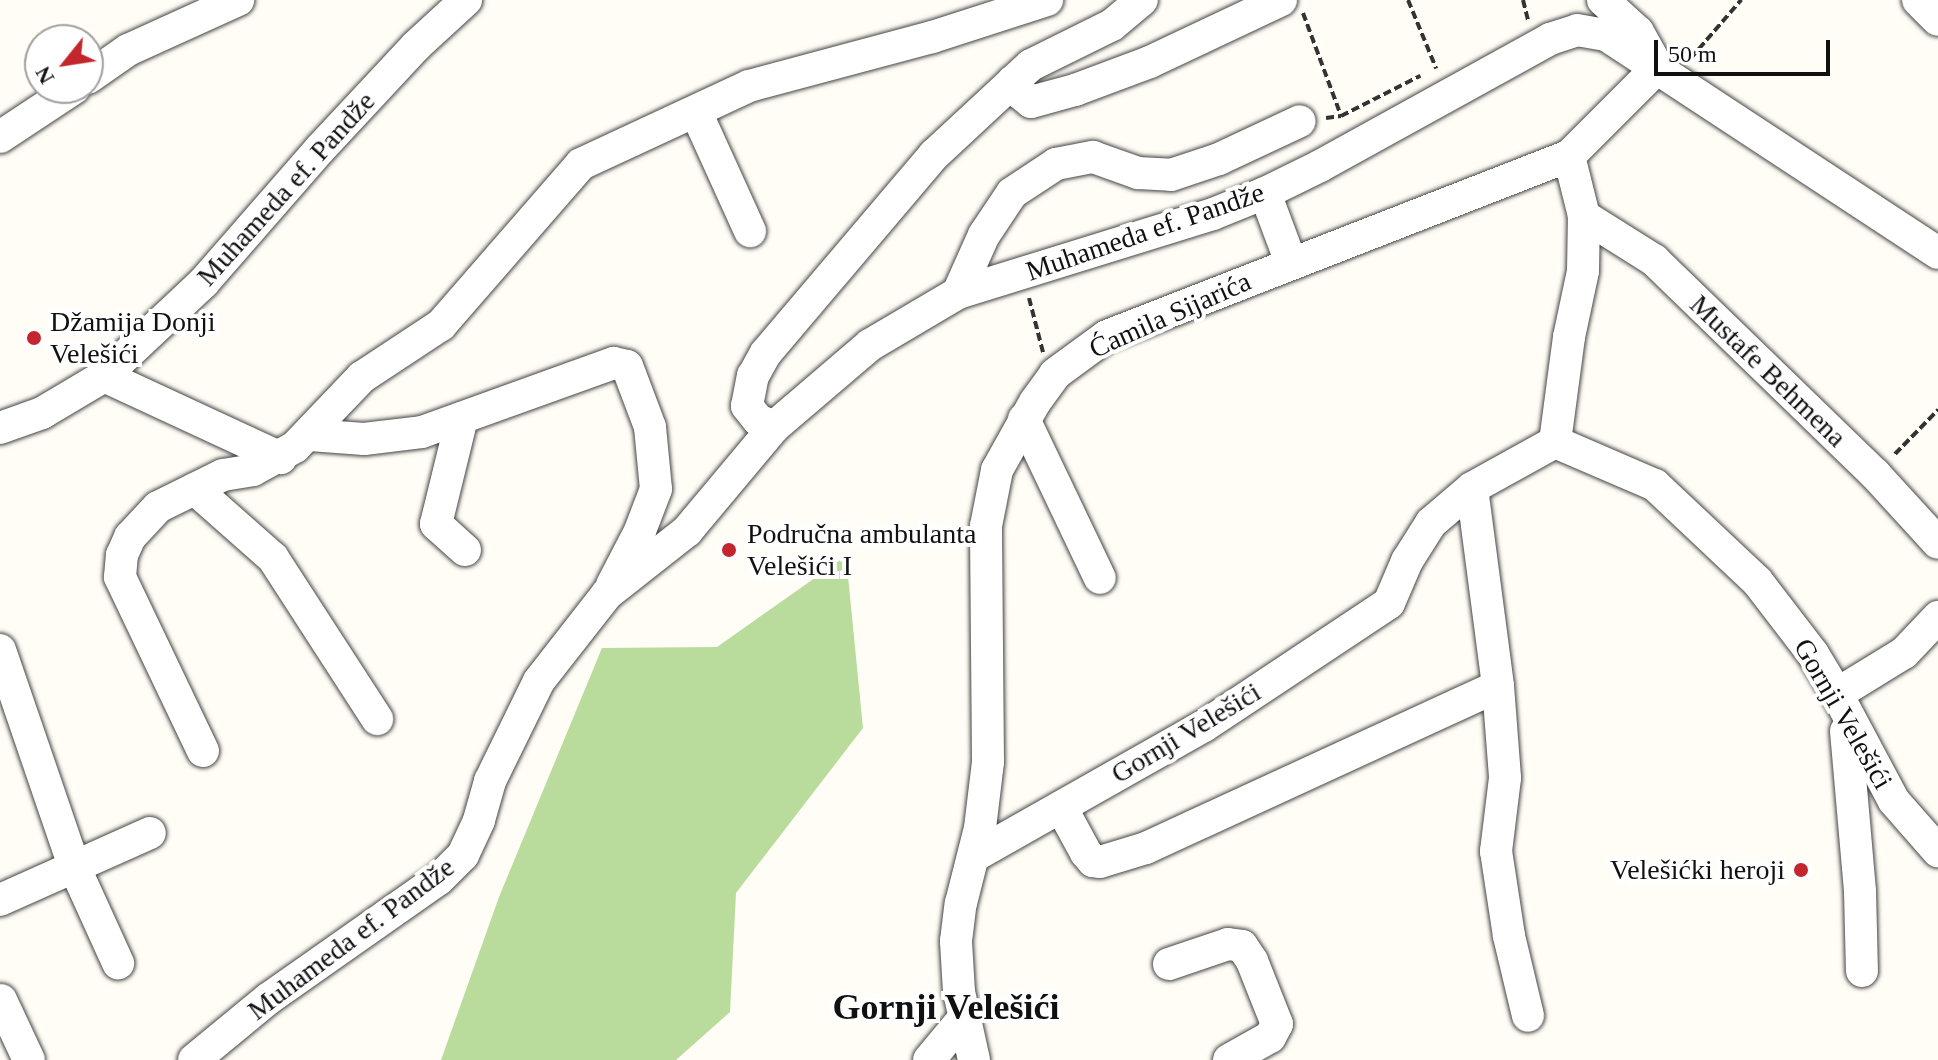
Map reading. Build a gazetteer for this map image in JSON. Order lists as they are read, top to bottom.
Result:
{
  "streets": {
    "street": [
      "Muhameda ef. Pandže",
      "Ćamila Sijarića",
      "Mustafe Behmena",
      "Gornji Velešići"
    ]
  },
  "crossings": [
    ["Muhameda ef. Pandže", "Ćamila Sijarića"],
    ["Ćamila Sijarića", "Gornji Velešići"]
  ],
  "districts": ["Gornji Velešići"],
  "places": ["Džamija Donji Velešići", "Područna ambulanta Velešići I", "Velešićki heroji"],
  "scale_bar": "50 m",
  "north": "bottom left"
}
